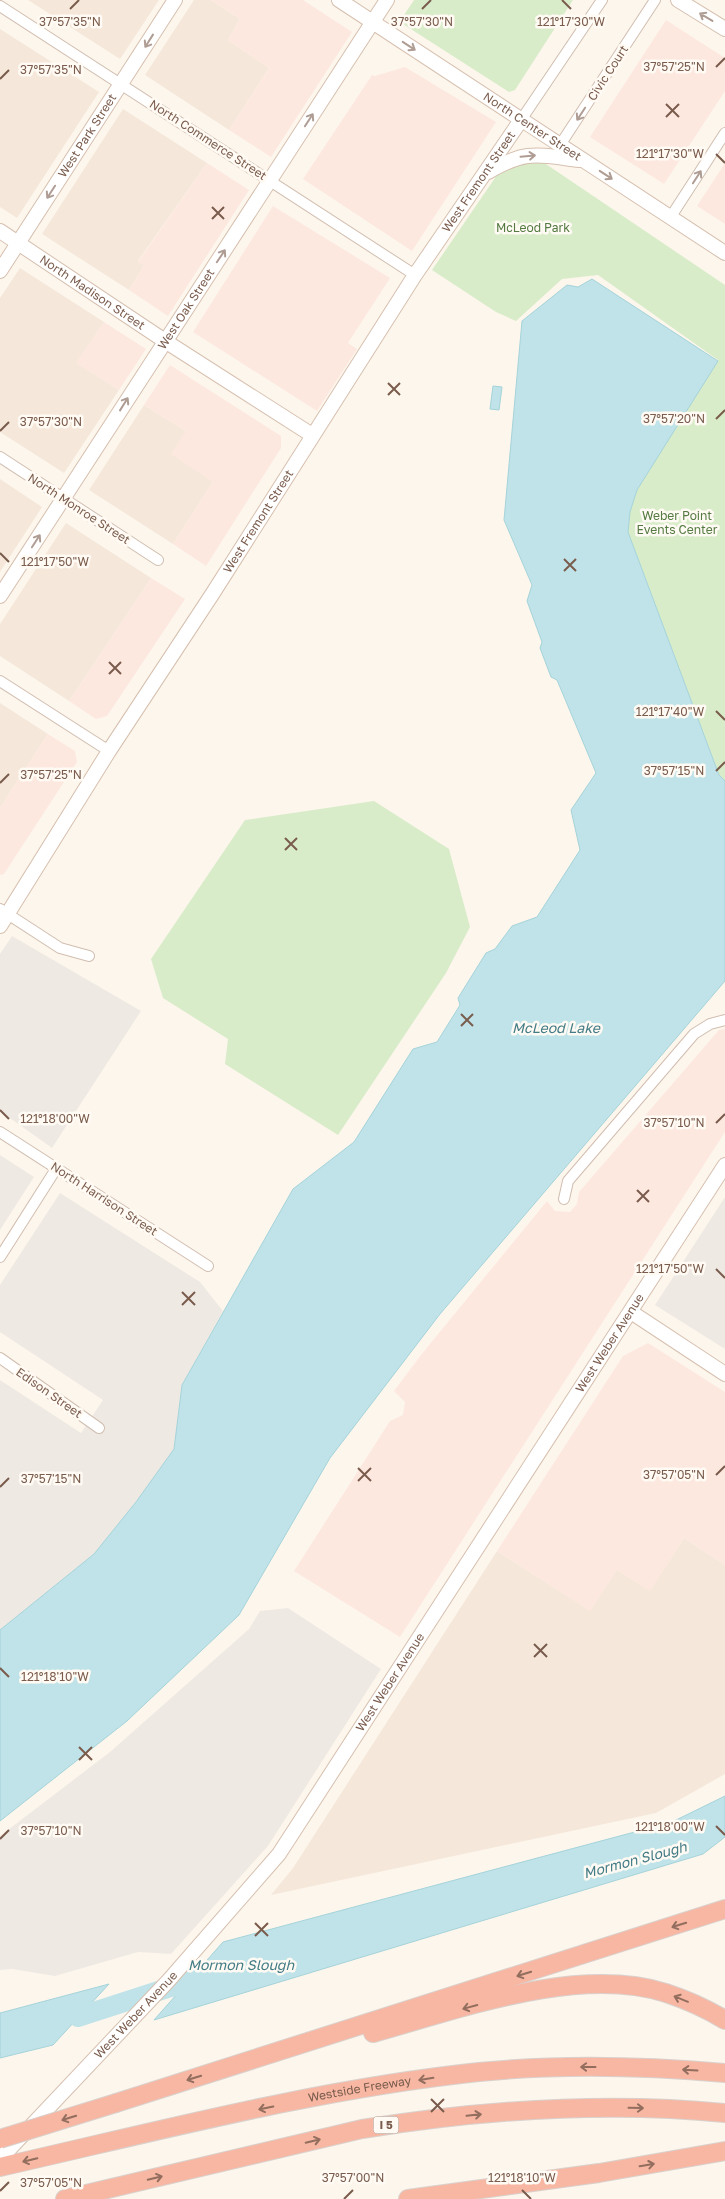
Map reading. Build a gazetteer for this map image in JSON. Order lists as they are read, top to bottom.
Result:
{
  "streets": {
    "highway": ["Westside Freeway", "I 5"],
    "street": [
      "Civic Court",
      "North Center Street",
      "West Park Street",
      "North Commerce Street",
      "West Fremont Street",
      "North Madison Street",
      "West Oak Street",
      "North Monroe Street",
      "North Harrison Street",
      "West Weber Avenue",
      "Edison Street"
    ]
  },
  "crossings": [
    ["Civic Court", "North Center Street"],
    ["North Center Street", "West Fremont Street"],
    ["North Center Street", "West Oak Street"],
    ["West Park Street", "North Commerce Street"],
    ["West Park Street", "North Madison Street"],
    ["North Commerce Street", "West Fremont Street"],
    ["North Commerce Street", "West Oak Street"],
    ["West Fremont Street", "North Madison Street"],
    ["North Madison Street", "West Oak Street"],
    ["West Oak Street", "North Monroe Street"]
  ],
  "one_way": ["North Center Street", "West Park Street", "West Oak Street"],
  "water": ["McLeod Lake", "Mormon Slough"],
  "parks": ["McLeod Park", "Weber Point Events Center"],
  "coordinates": [
    "37°57'35\"N",
    "121°17'30\"W",
    "37°57'30\"N",
    "37°57'25\"N",
    "37°57'20\"N",
    "121°17'50\"W",
    "121°17'40\"W",
    "37°57'15\"N",
    "121°18'00\"W",
    "37°57'10\"N",
    "37°57'05\"N",
    "121°18'10\"W",
    "37°57'00\"N"
  ]
}
